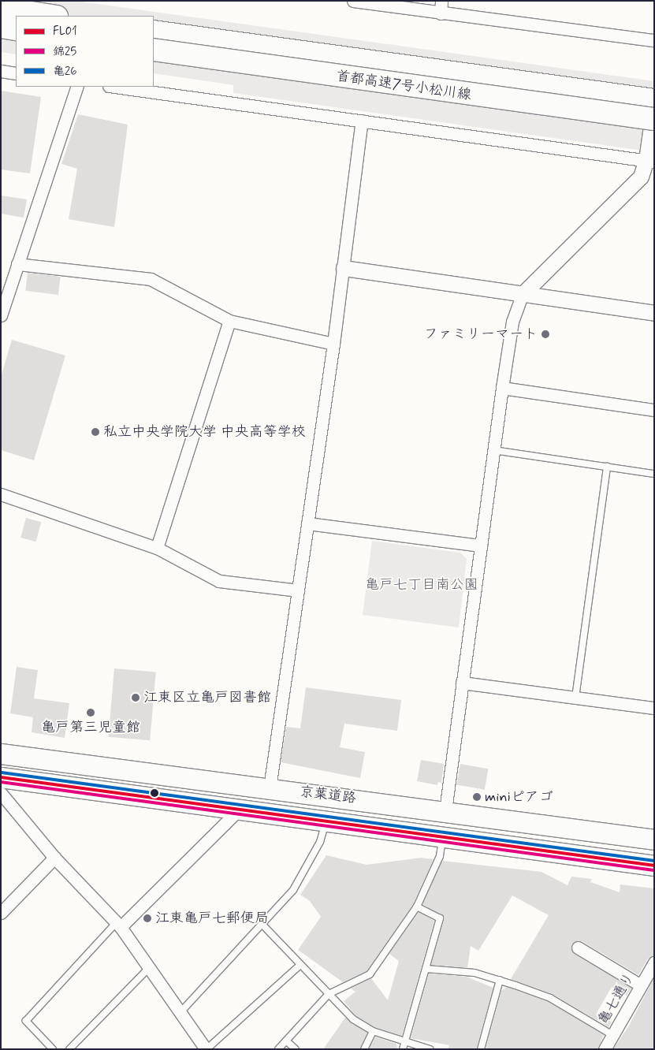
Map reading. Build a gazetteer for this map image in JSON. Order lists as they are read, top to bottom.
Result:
{
  "streets": {
    "highway": ["首都高速7号小松川線", "京葉道路"],
    "street": ["亀七通り"]
  },
  "parks": ["亀戸七丁目南公園"],
  "places": [
    "ファミリーマート",
    "私立中央学院大学 中央高等学校",
    "江東区立亀戸図書館",
    "亀戸第三児童館",
    "miniピアゴ",
    "江東亀戸七郵便局"
  ],
  "lines": ["transit line 亀26", "transit line FL01", "transit line 錦25"],
  "legend": ["FL01", "錦25", "亀26"]
}
